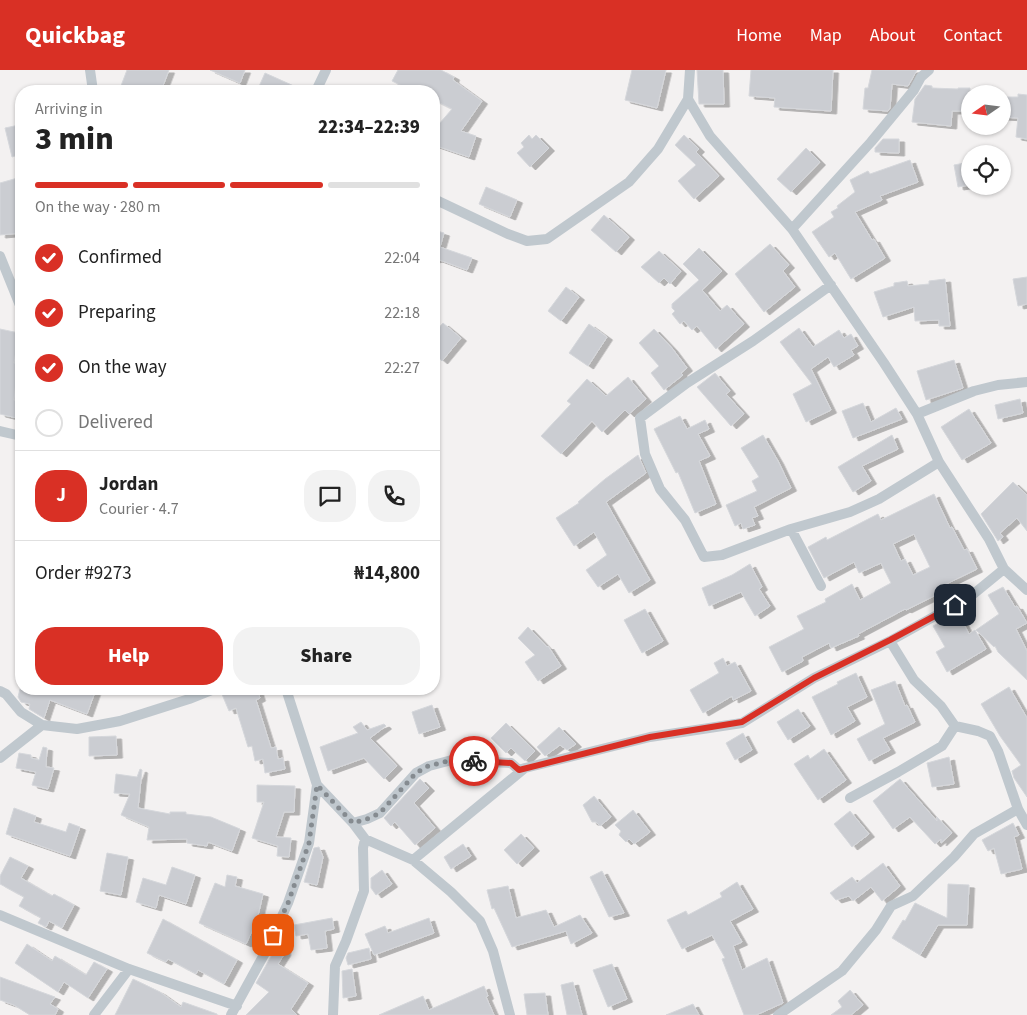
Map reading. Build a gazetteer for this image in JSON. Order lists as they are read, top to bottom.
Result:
{
  "north": "left",
  "page": {
    "header": "Quickbag",
    "nav": [
      "Home",
      "Map",
      "About",
      "Contact"
    ],
    "heading": ["3 min", "Arriving in", "22:34–22:39"],
    "panel": [
      "Jordan",
      "Courier · 4.7",
      "Order #9273",
      "₦14,800"
    ],
    "bar": "On the way · 280 m",
    "list": [
      ["Confirmed", "22:04"],
      ["Preparing", "22:18"],
      ["On the way", "22:27"],
      "Delivered"
    ],
    "round": "J",
    "buttons": ["Help", "Share"]
  }
}
